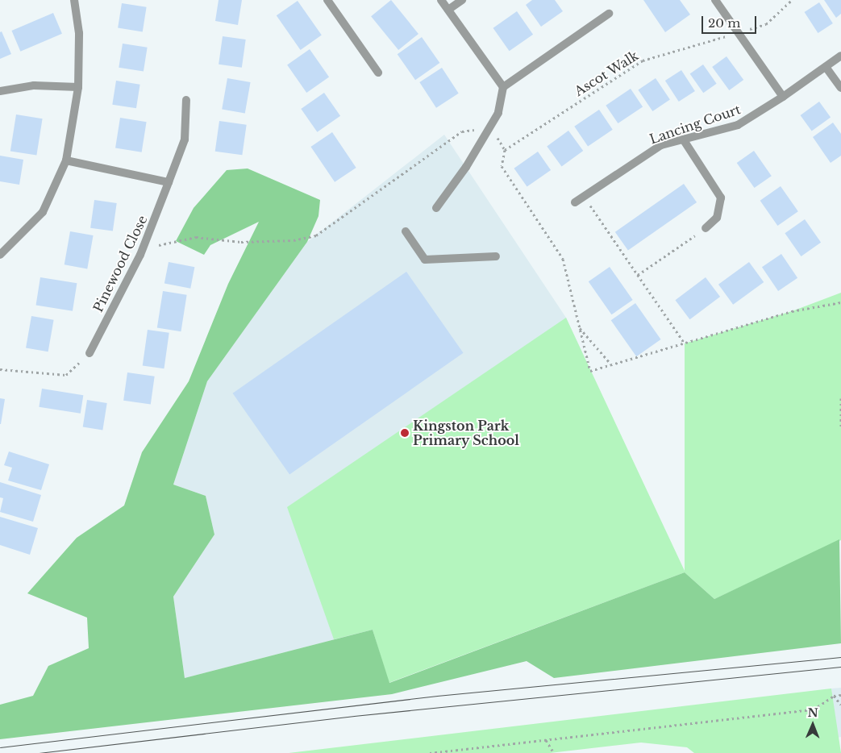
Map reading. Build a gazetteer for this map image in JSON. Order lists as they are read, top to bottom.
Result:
{
  "streets": {
    "street": ["Lancing Court", "Pinewood Close"],
    "path": ["Ascot Walk"]
  },
  "places": ["Kingston Park Primary School"],
  "scale_bar": "20 m",
  "north": "top"
}
